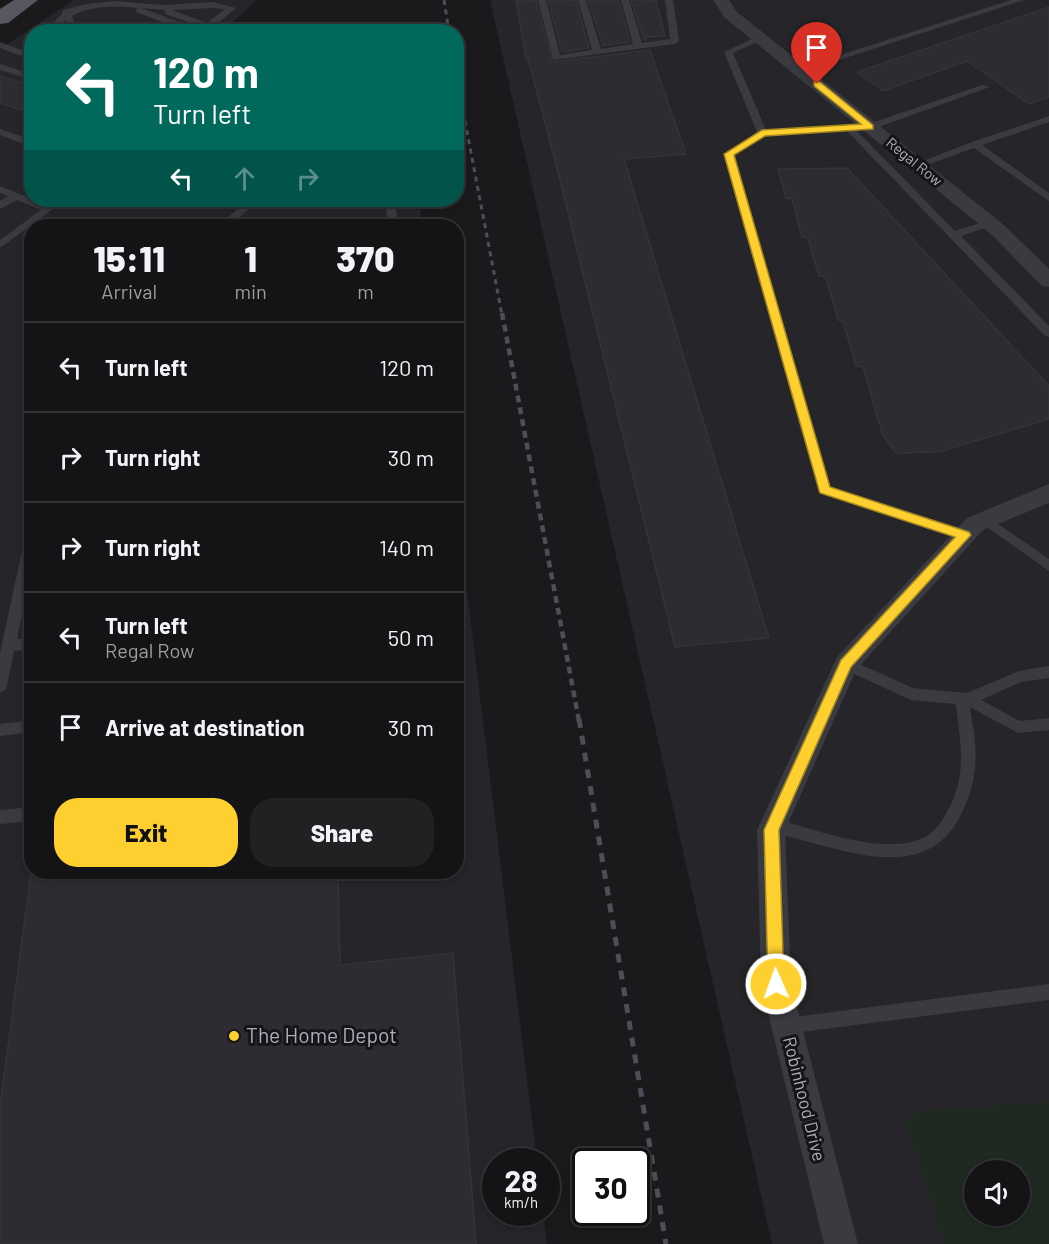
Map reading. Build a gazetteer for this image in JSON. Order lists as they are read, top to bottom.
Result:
{
  "streets": {
    "street": ["Regal Row", "Robinhood Drive"]
  },
  "places": ["The Home Depot"],
  "page": {
    "turn": ["120 m", "Turn left"],
    "eta": [
      "15:11",
      "Arrival",
      "1",
      "min",
      "370",
      "m"
    ],
    "list": [
      {
        "name": "Turn left",
        "value": "120 m"
      },
      {
        "name": "Turn right",
        "value": "30 m"
      },
      {
        "name": "Turn right",
        "value": "140 m"
      },
      {
        "name": "Turn left",
        "note": "Regal Row",
        "value": "50 m"
      },
      {
        "name": "Arrive at destination",
        "value": "30 m"
      }
    ],
    "buttons": ["Exit", "Share"],
    "speed": "28 km/h",
    "limit": "30"
  }
}
